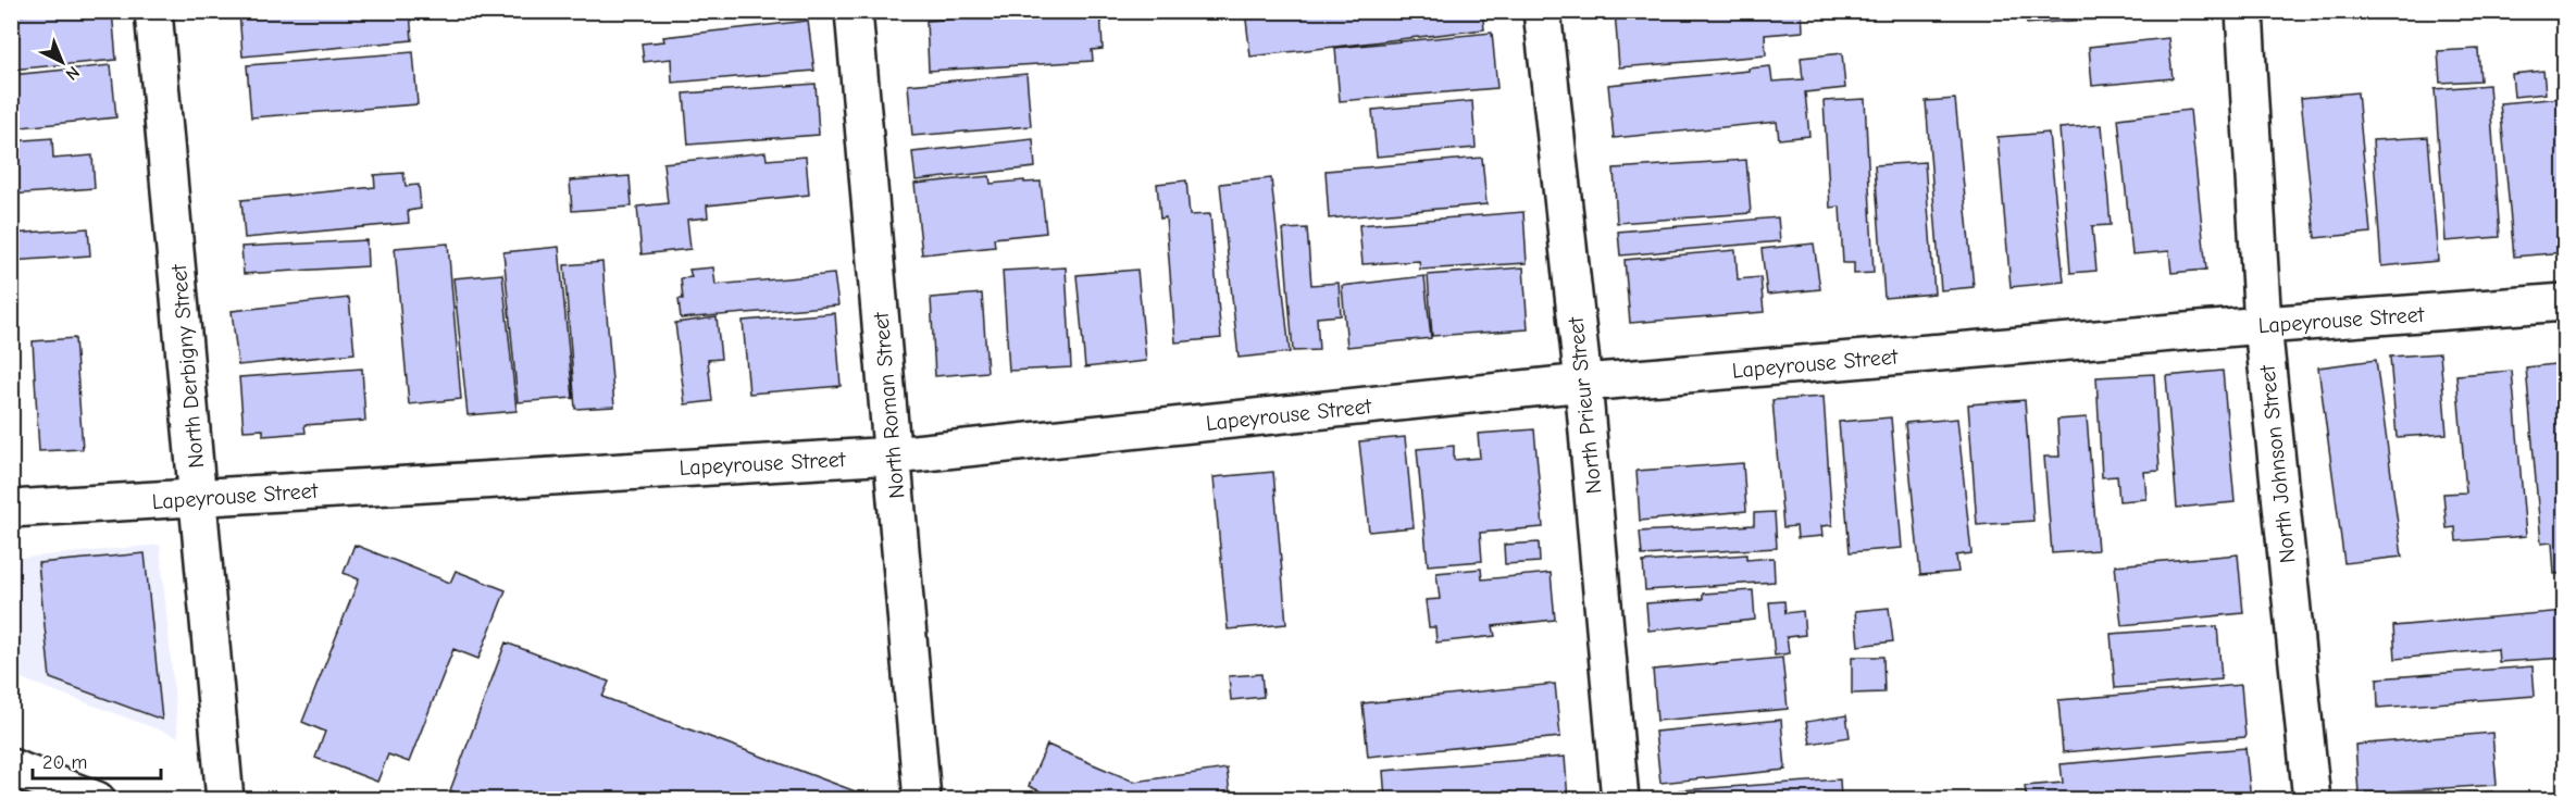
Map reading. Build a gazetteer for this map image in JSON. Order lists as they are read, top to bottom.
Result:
{
  "streets": {
    "street": [
      "Lapeyrouse Street",
      "North Derbigny Street",
      "North Roman Street",
      "North Prieur Street",
      "North Johnson Street"
    ]
  },
  "crossings": [
    ["Lapeyrouse Street", "North Derbigny Street"],
    ["Lapeyrouse Street", "North Roman Street"],
    ["Lapeyrouse Street", "North Prieur Street"],
    ["Lapeyrouse Street", "North Johnson Street"]
  ],
  "scale_bar": "20 m",
  "north": "bottom right"
}
